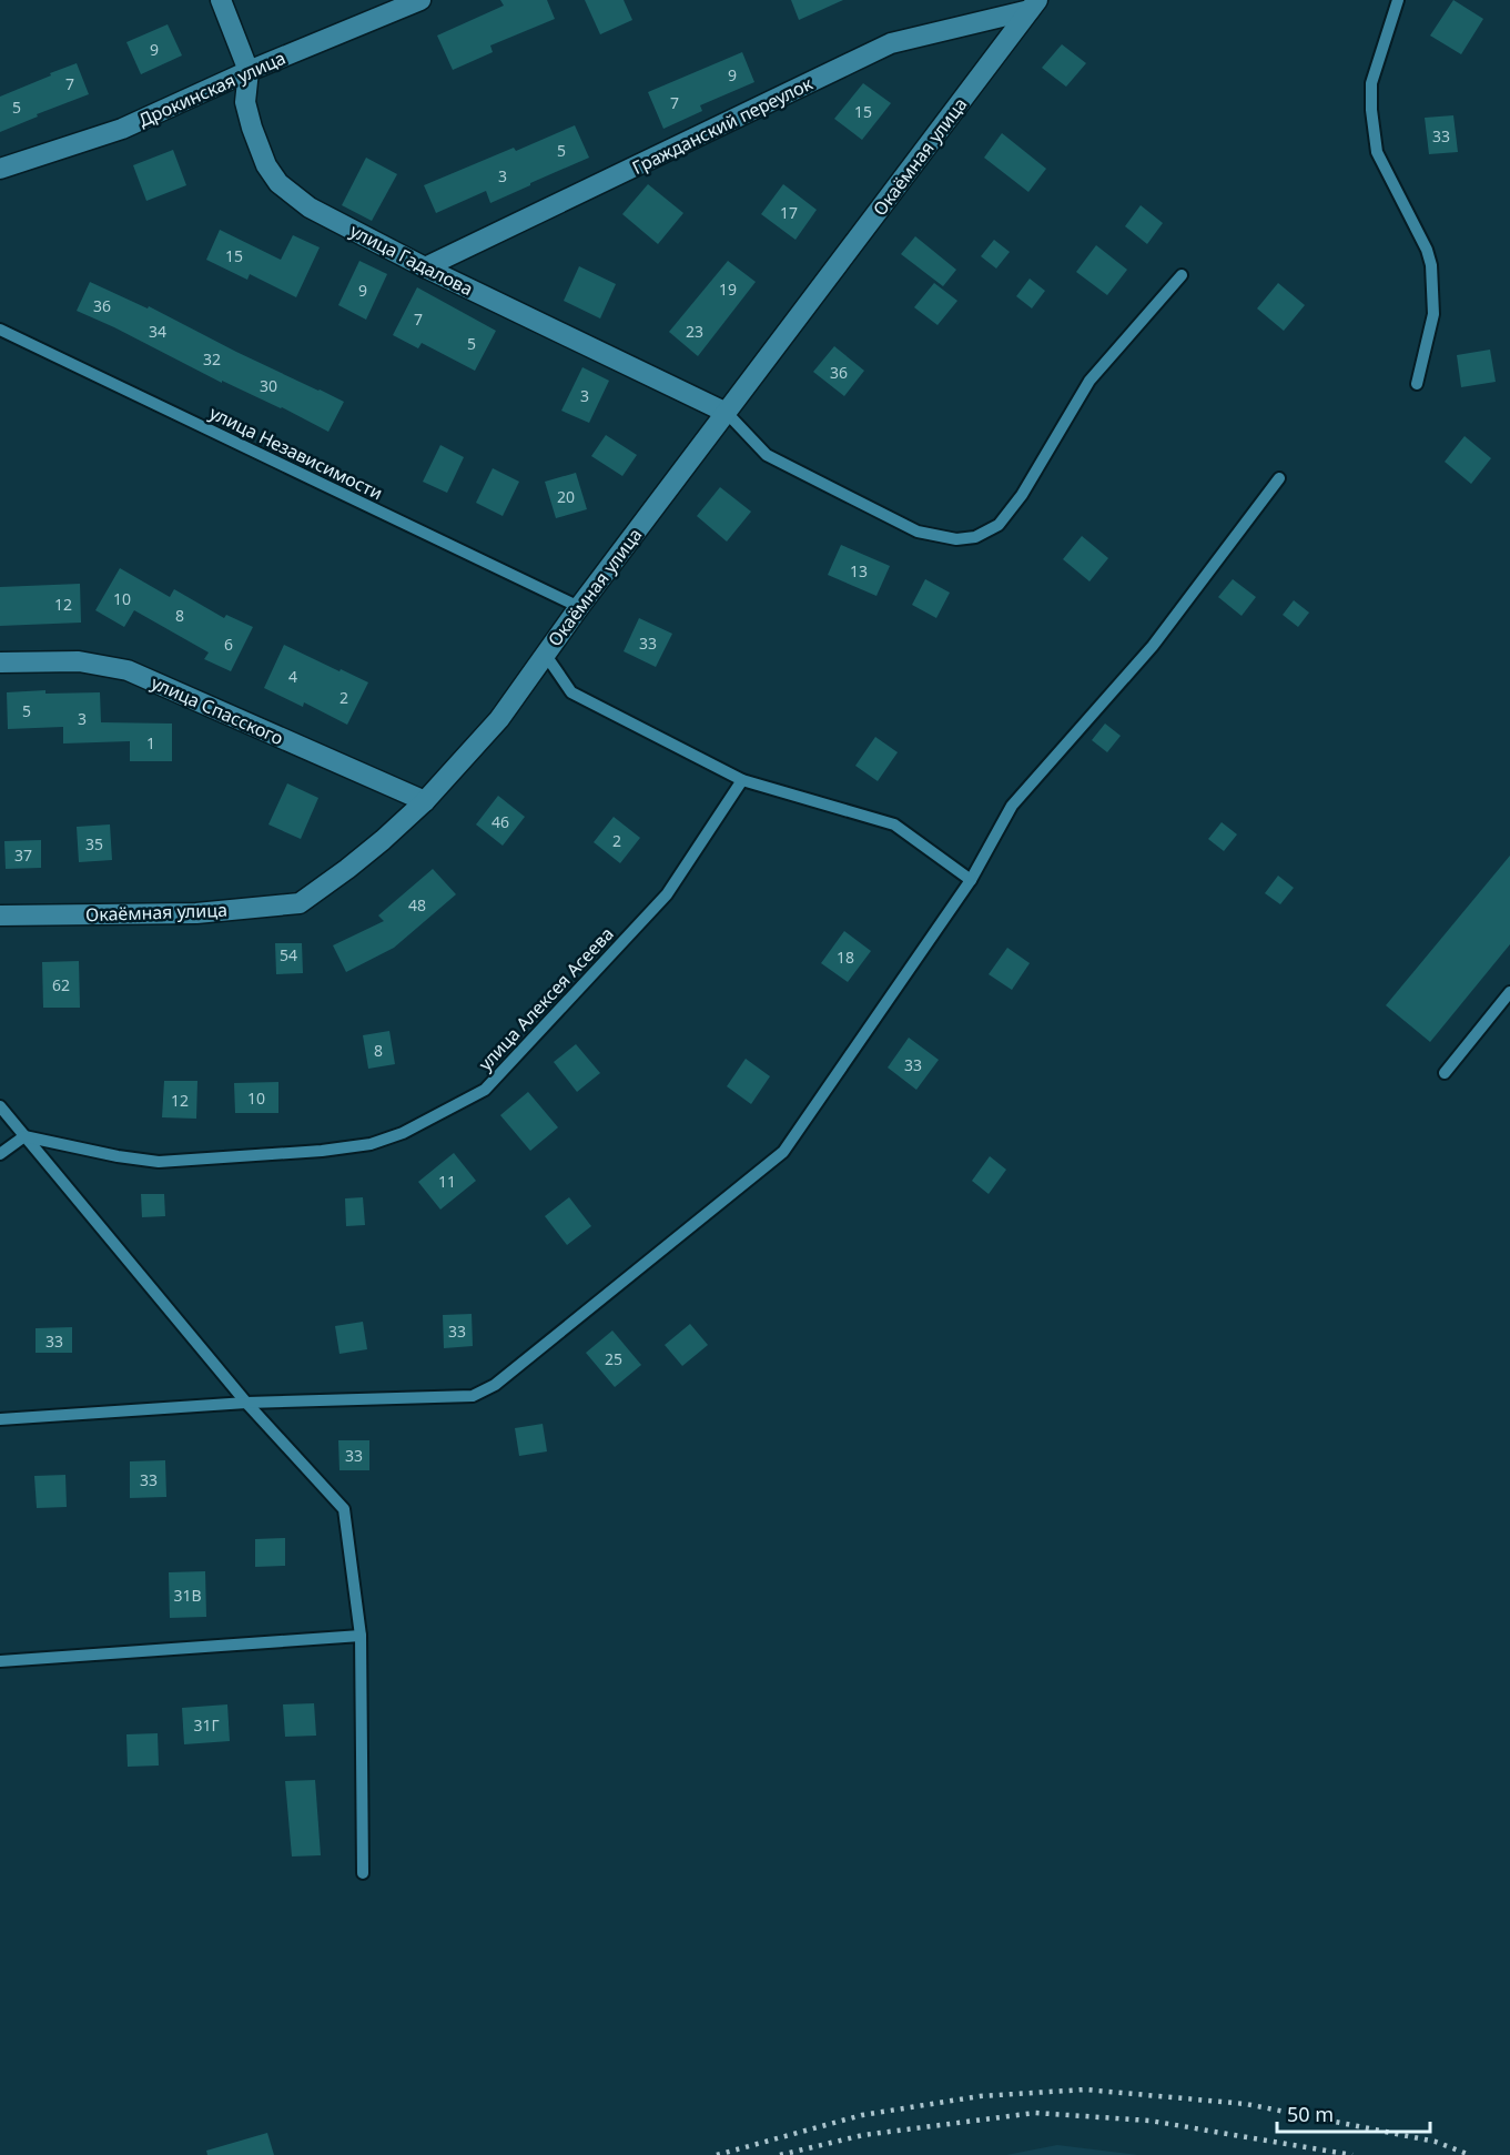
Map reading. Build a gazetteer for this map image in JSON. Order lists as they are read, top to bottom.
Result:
{
  "streets": {
    "street": [
      "Дрокинская улица",
      "Гражданский переулок",
      "Окаёмная улица",
      "улица Гадалова",
      "улица Спасского"
    ],
    "lane": ["улица Независимости", "улица Алексея Асеева"]
  },
  "crossings": [
    ["Дрокинская улица", "улица Гадалова"],
    ["Гражданский переулок", "Окаёмная улица"],
    ["Гражданский переулок", "улица Гадалова"],
    ["Окаёмная улица", "улица Гадалова"],
    ["Окаёмная улица", "улица Независимости"],
    ["Окаёмная улица", "улица Спасского"]
  ],
  "house_numbers": [
    "9",
    "9",
    "7",
    "7",
    "5",
    "15",
    "33",
    "5",
    "3",
    "17",
    "15",
    "19",
    "9",
    "36",
    "7",
    "34",
    "23",
    "5",
    "32",
    "36",
    "30",
    "3",
    "20",
    "13",
    "10",
    "12",
    "8",
    "33",
    "6",
    "4",
    "2",
    "5",
    "3",
    "1",
    "46",
    "2",
    "35",
    "37",
    "48",
    "54",
    "18",
    "62",
    "8",
    "33",
    "10",
    "12",
    "11",
    "33",
    "33",
    "25",
    "33",
    "33",
    "31В",
    "31Г"
  ],
  "scale_bar": "50 m"
}
